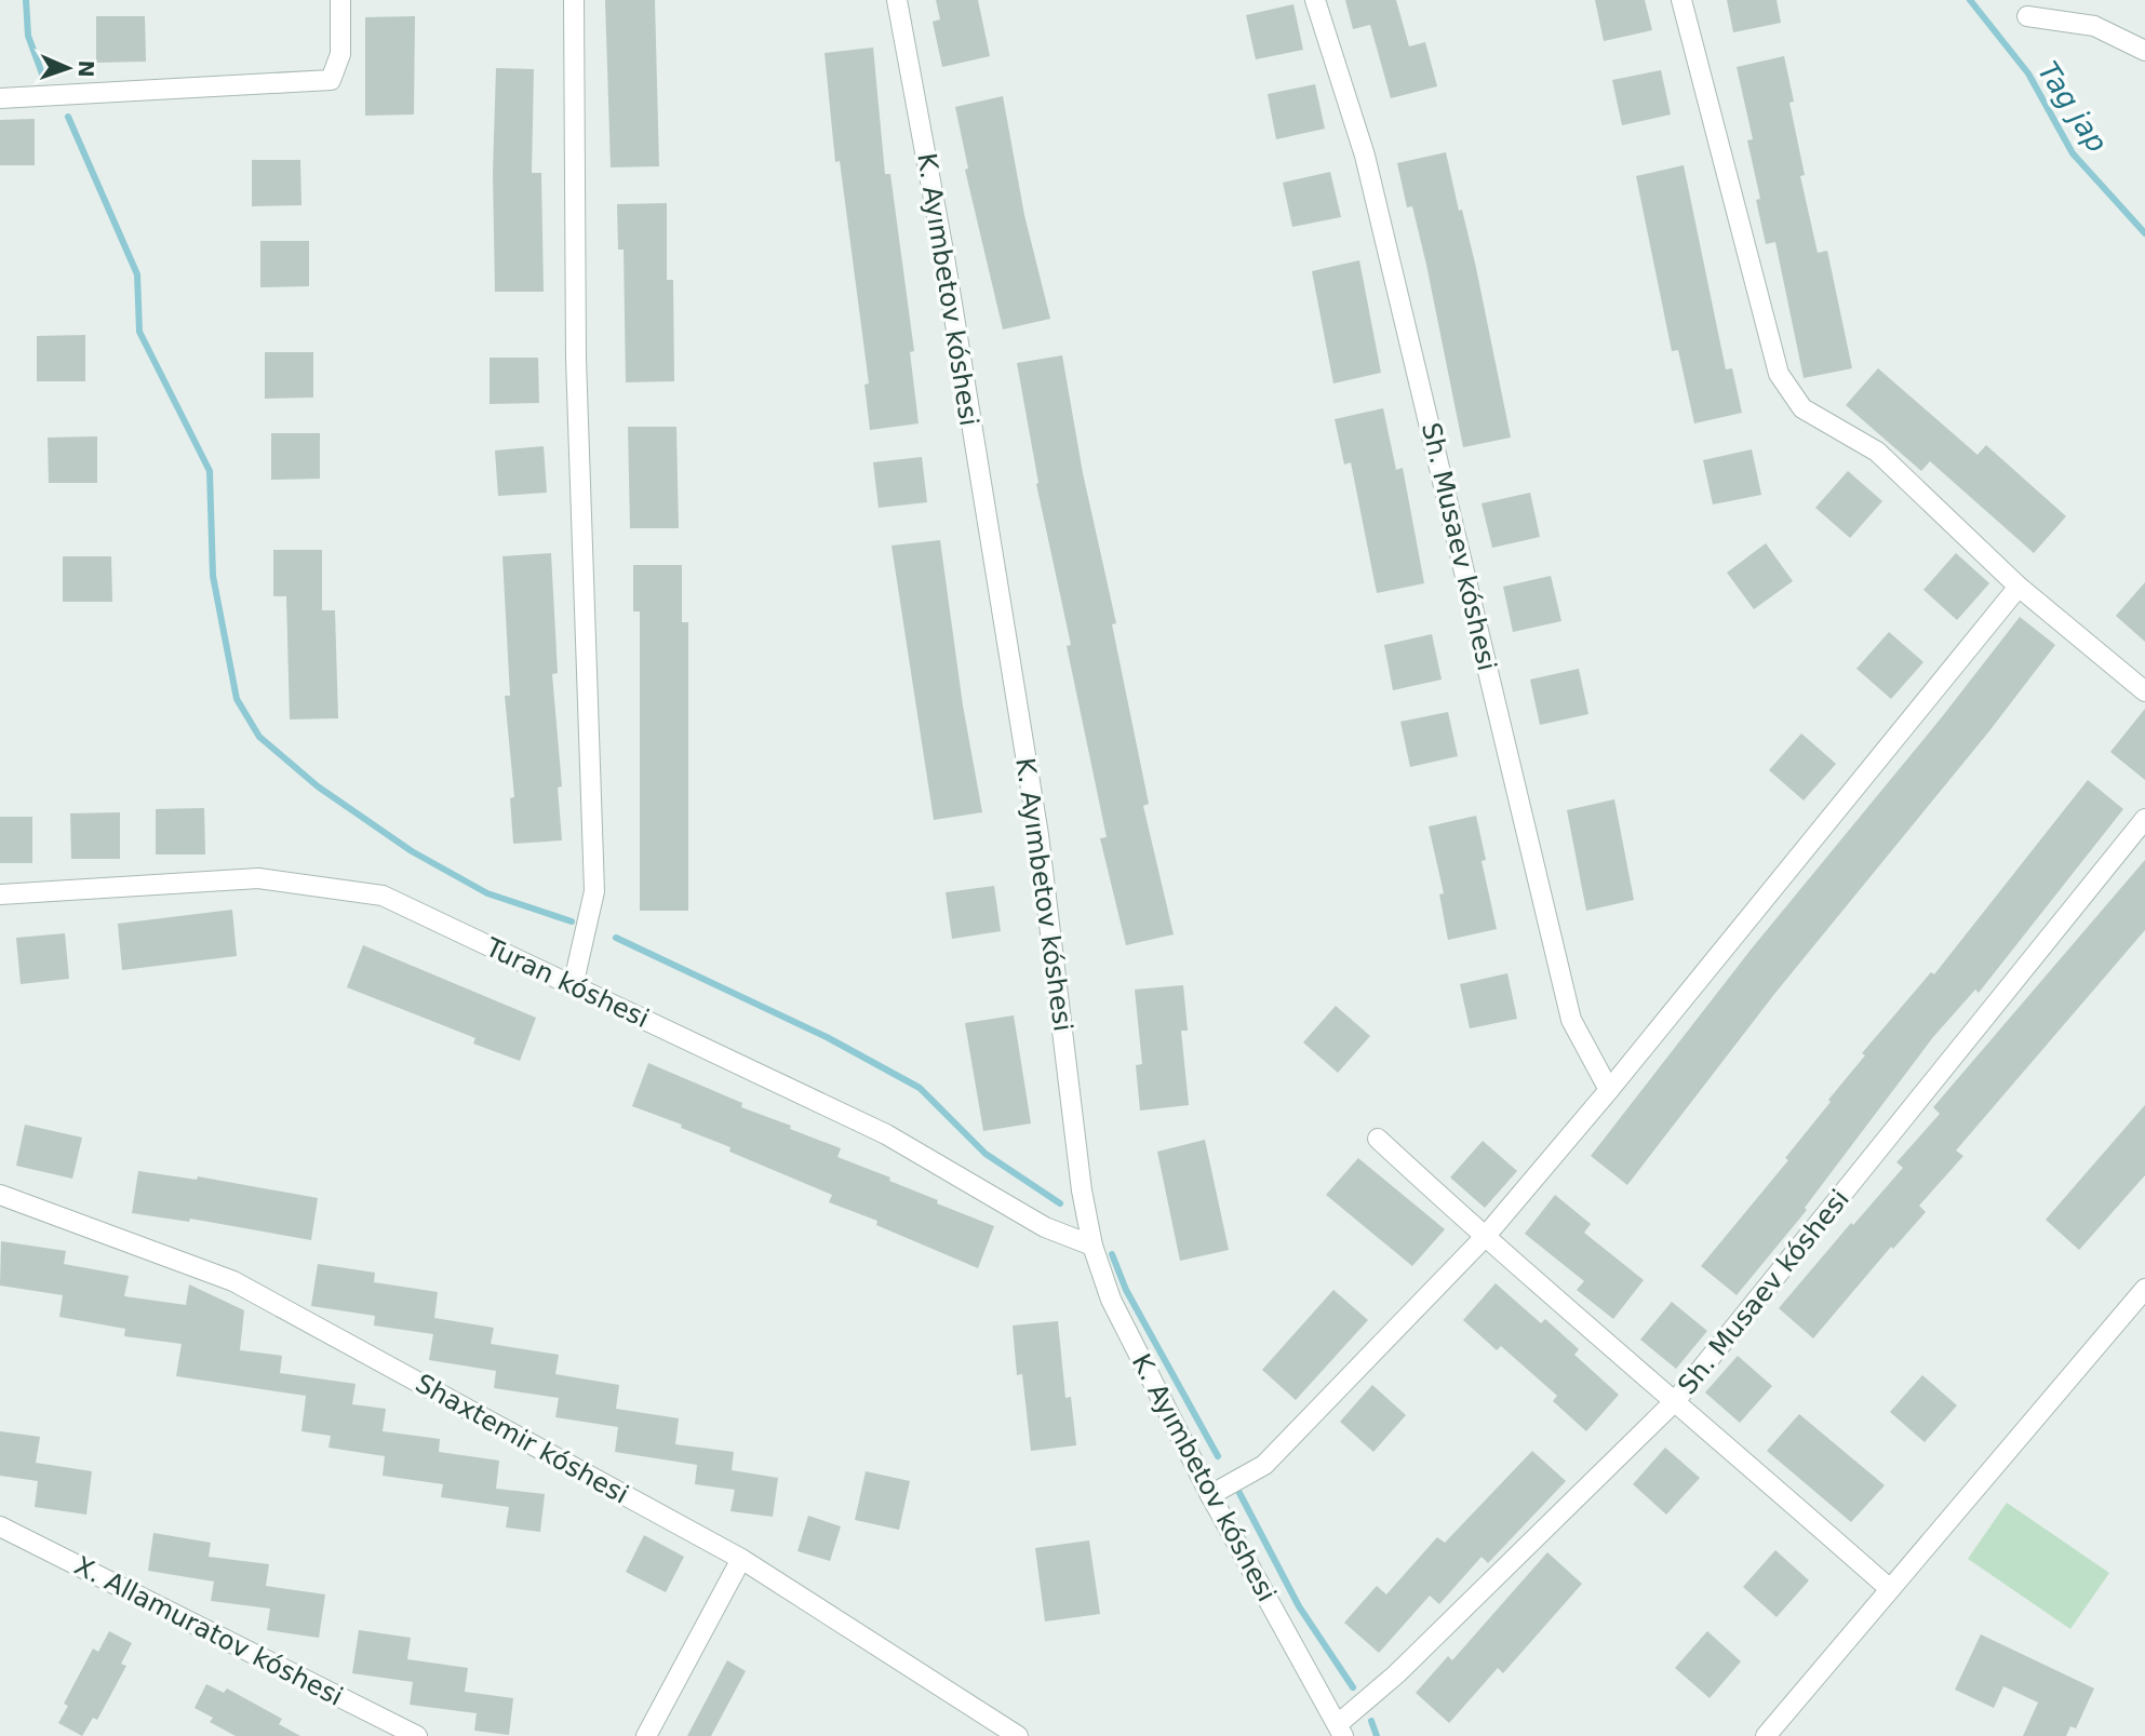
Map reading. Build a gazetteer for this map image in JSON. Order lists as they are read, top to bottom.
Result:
{
  "streets": {
    "street": [
      "K. Ayımbetov kóshesi",
      "Sh. Musaev kóshesi",
      "Turan kóshesi",
      "Shaxtemir kóshesi",
      "X. Allamuratov kóshesi"
    ]
  },
  "crossings": [
    ["K. Ayımbetov kóshesi", "Sh. Musaev kóshesi"],
    ["K. Ayımbetov kóshesi", "Turan kóshesi"]
  ],
  "water": ["Tag jap"],
  "north": "right"
}
